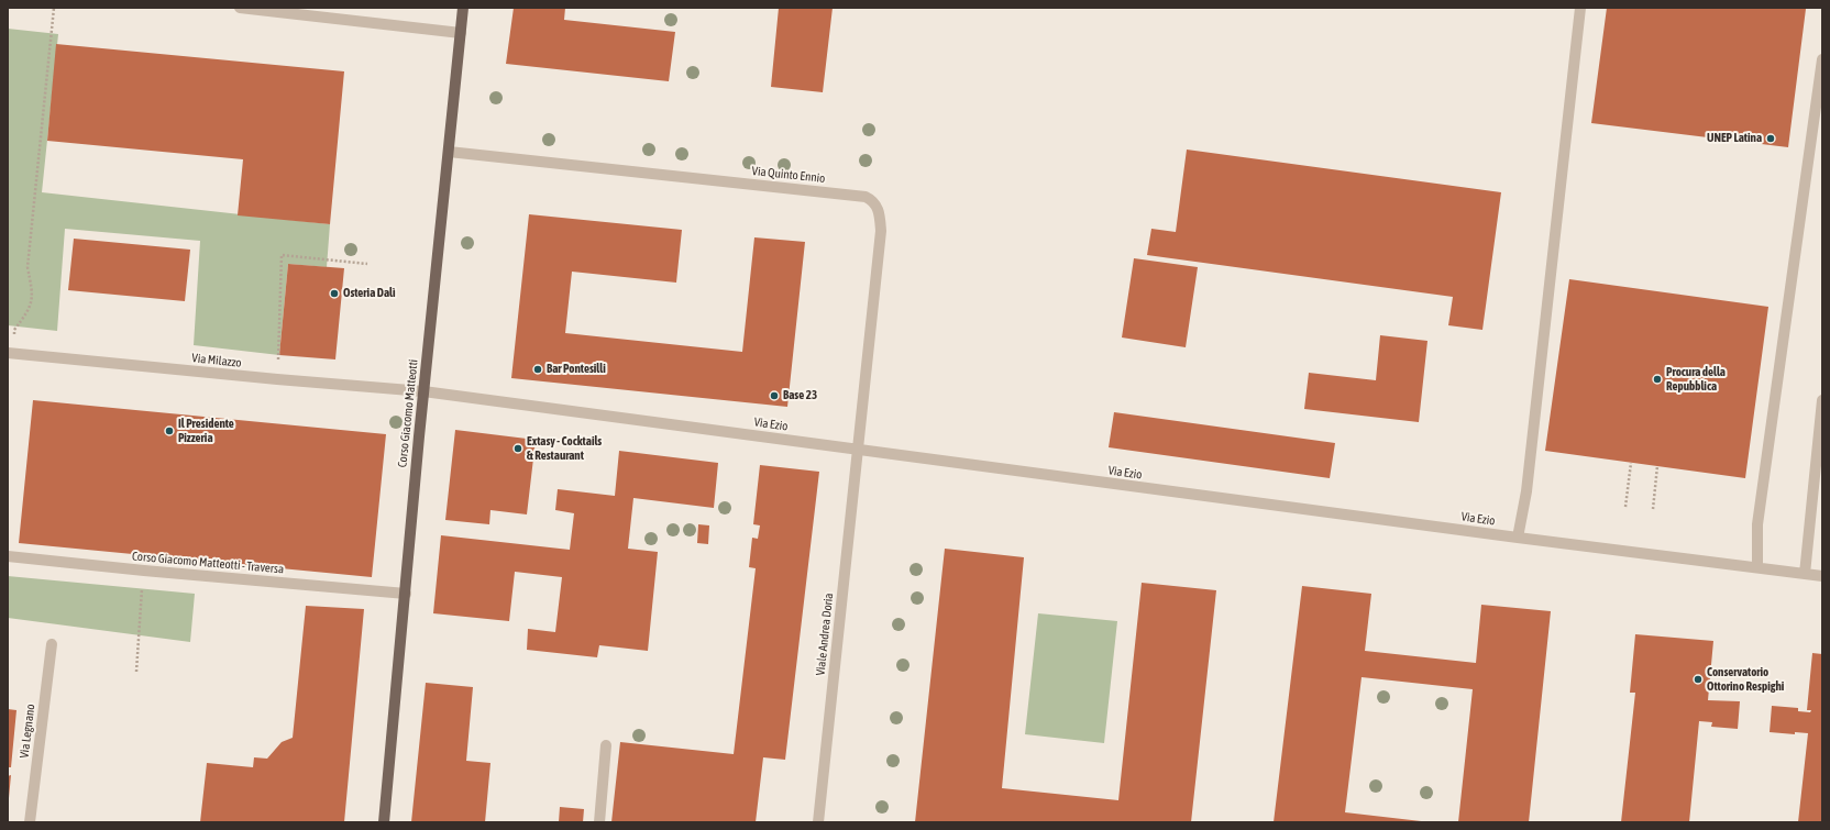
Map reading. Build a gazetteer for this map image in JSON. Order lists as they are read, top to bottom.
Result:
{
  "streets": {
    "main road": ["Corso Giacomo Matteotti"],
    "street": [
      "Via Quinto Ennio",
      "Via Milazzo",
      "Via Ezio",
      "Corso Giacomo Matteotti - Traversa",
      "Viale Andrea Doria",
      "Via Legnano"
    ]
  },
  "crossings": [
    ["Via Quinto Ennio", "Corso Giacomo Matteotti"],
    ["Via Quinto Ennio", "Via Ezio"],
    ["Via Quinto Ennio", "Viale Andrea Doria"],
    ["Via Milazzo", "Corso Giacomo Matteotti"],
    ["Via Milazzo", "Via Ezio"],
    ["Corso Giacomo Matteotti", "Via Ezio"],
    ["Corso Giacomo Matteotti", "Corso Giacomo Matteotti - Traversa"],
    ["Via Ezio", "Viale Andrea Doria"]
  ],
  "places": [
    "UNEP Latina",
    "Osteria Dalì",
    "Bar Pontesilli",
    "Procura della Repubblica",
    "Base 23",
    "Il Presidente Pizzeria",
    "Extasy - Cocktails & Restaurant",
    "Conservatorio Ottorino Respighi"
  ]
}
